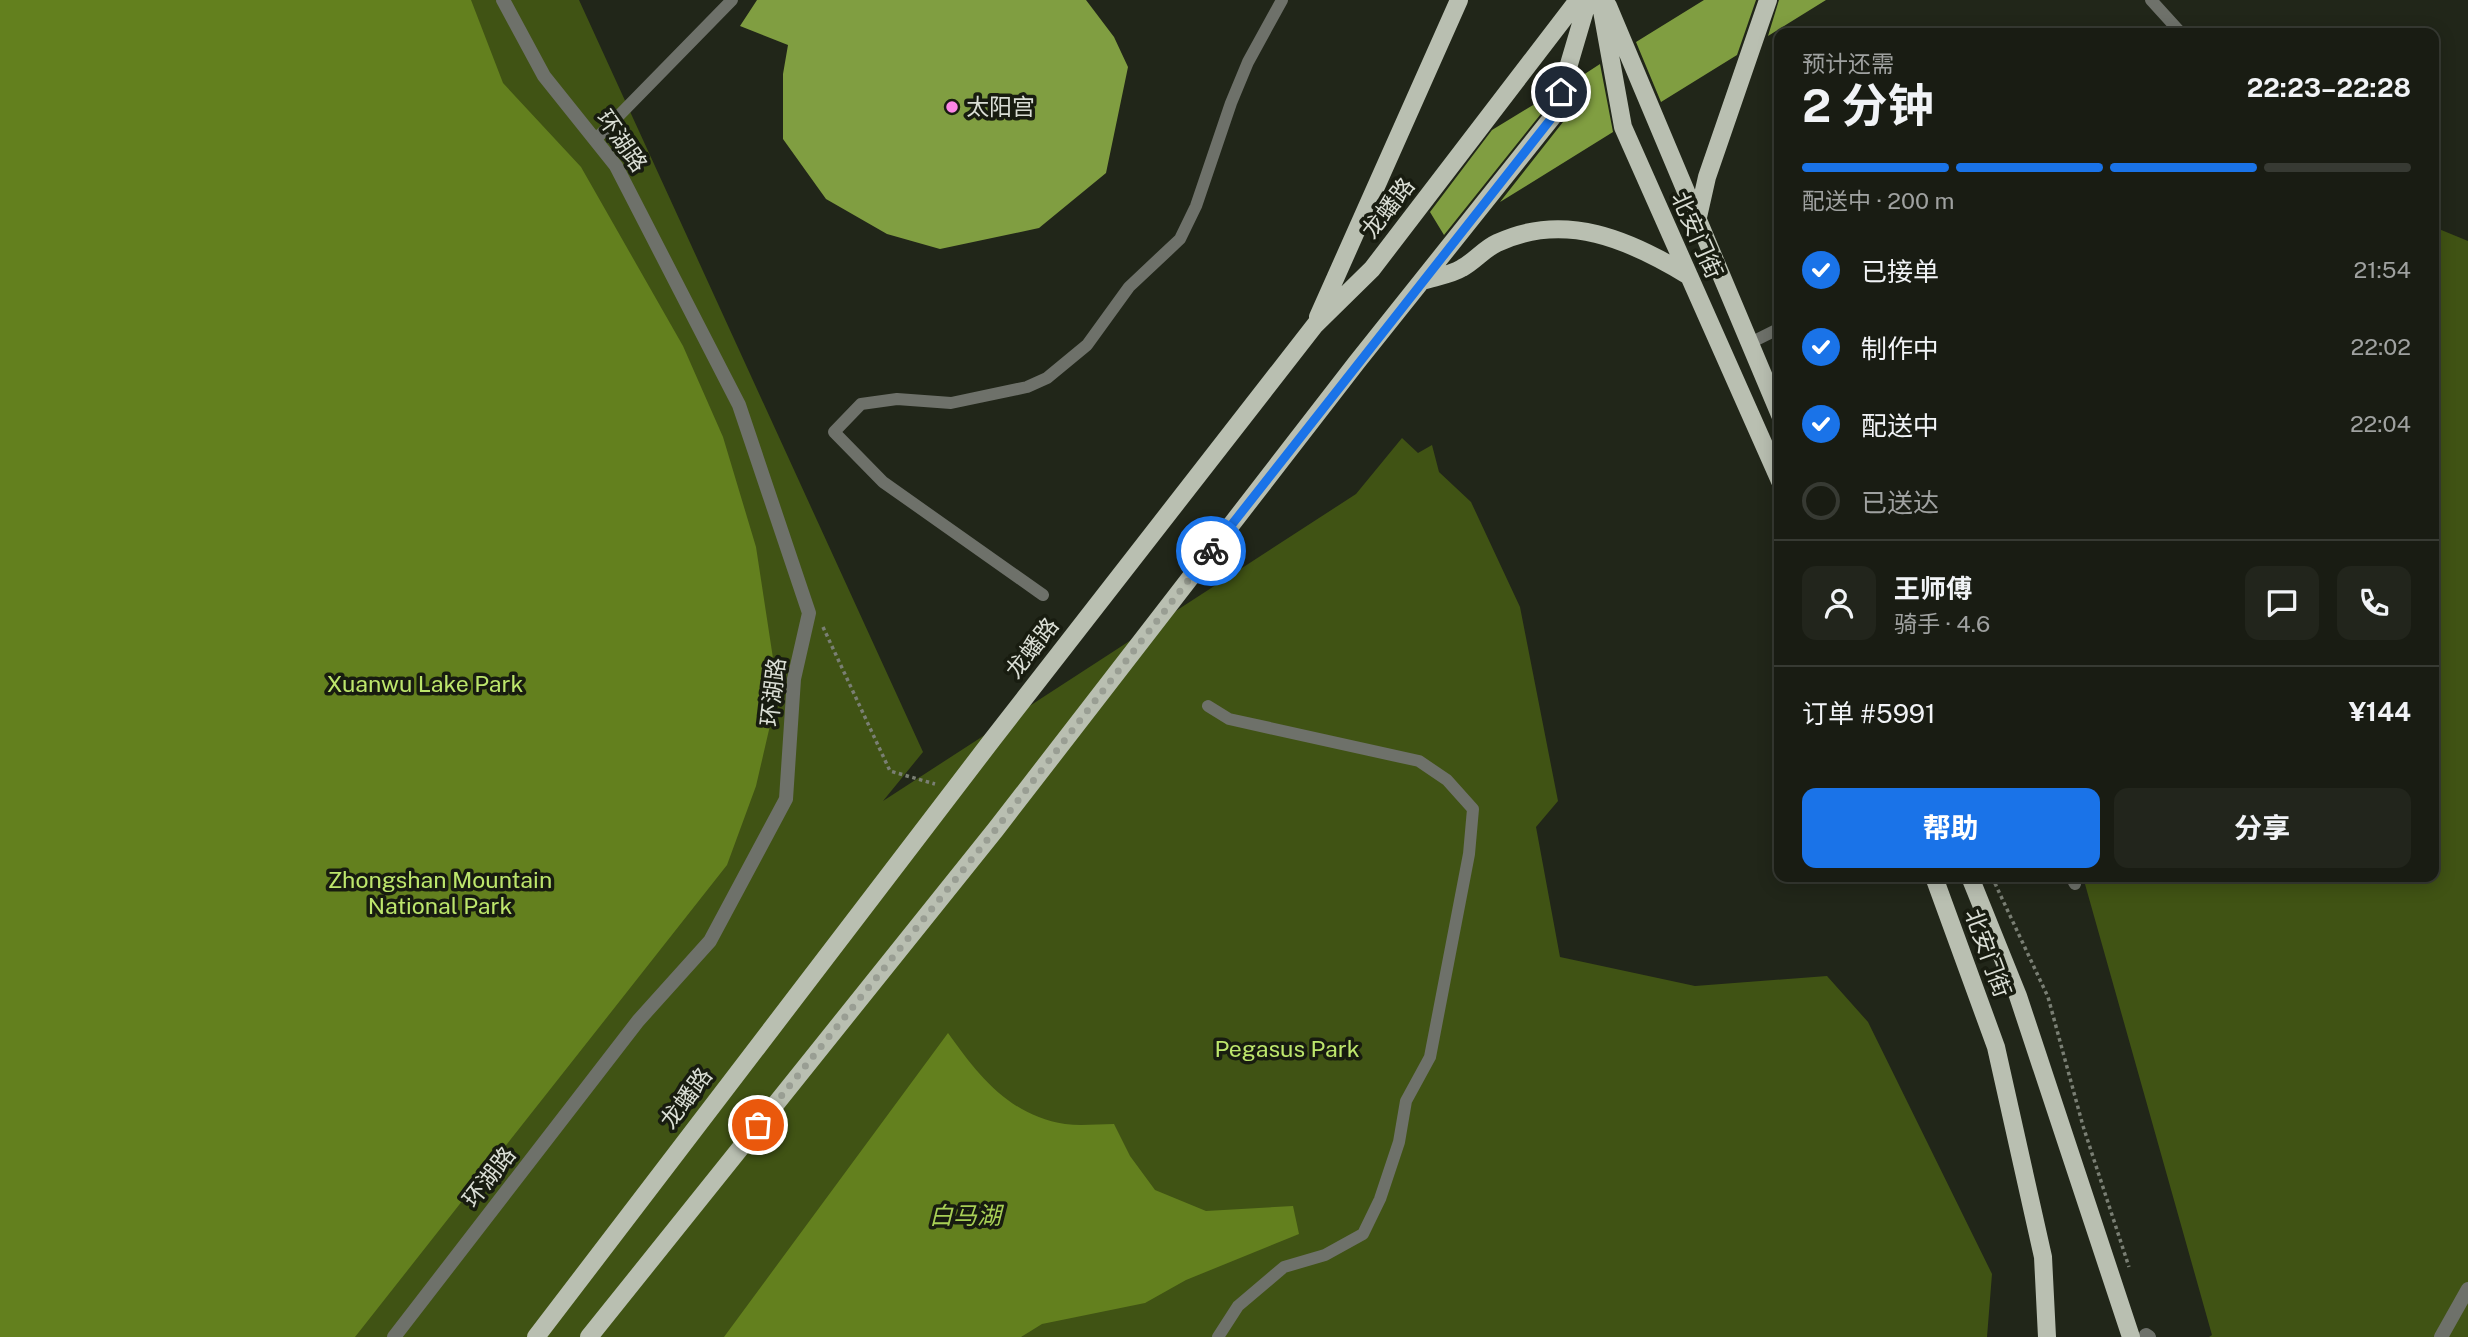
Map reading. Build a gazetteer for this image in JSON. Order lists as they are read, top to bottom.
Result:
{
  "streets": {
    "main road": ["龙蟠路", "北安门街"],
    "street": ["环湖路"]
  },
  "water": ["白马湖"],
  "parks": ["Xuanwu Lake Park", "Zhongshan Mountain National Park", "Pegasus Park"],
  "places": ["太阳宫"],
  "page": {
    "heading": ["2 分钟", "预计还需", "22:23–22:28"],
    "panel": [
      "王师傅",
      "骑手 · 4.6",
      "订单 #5991",
      "¥144"
    ],
    "bar": "配送中 · 200 m",
    "list": [
      ["已接单", "21:54"],
      ["制作中", "22:02"],
      ["配送中", "22:04"],
      "已送达"
    ],
    "buttons": ["帮助", "分享"]
  }
}
